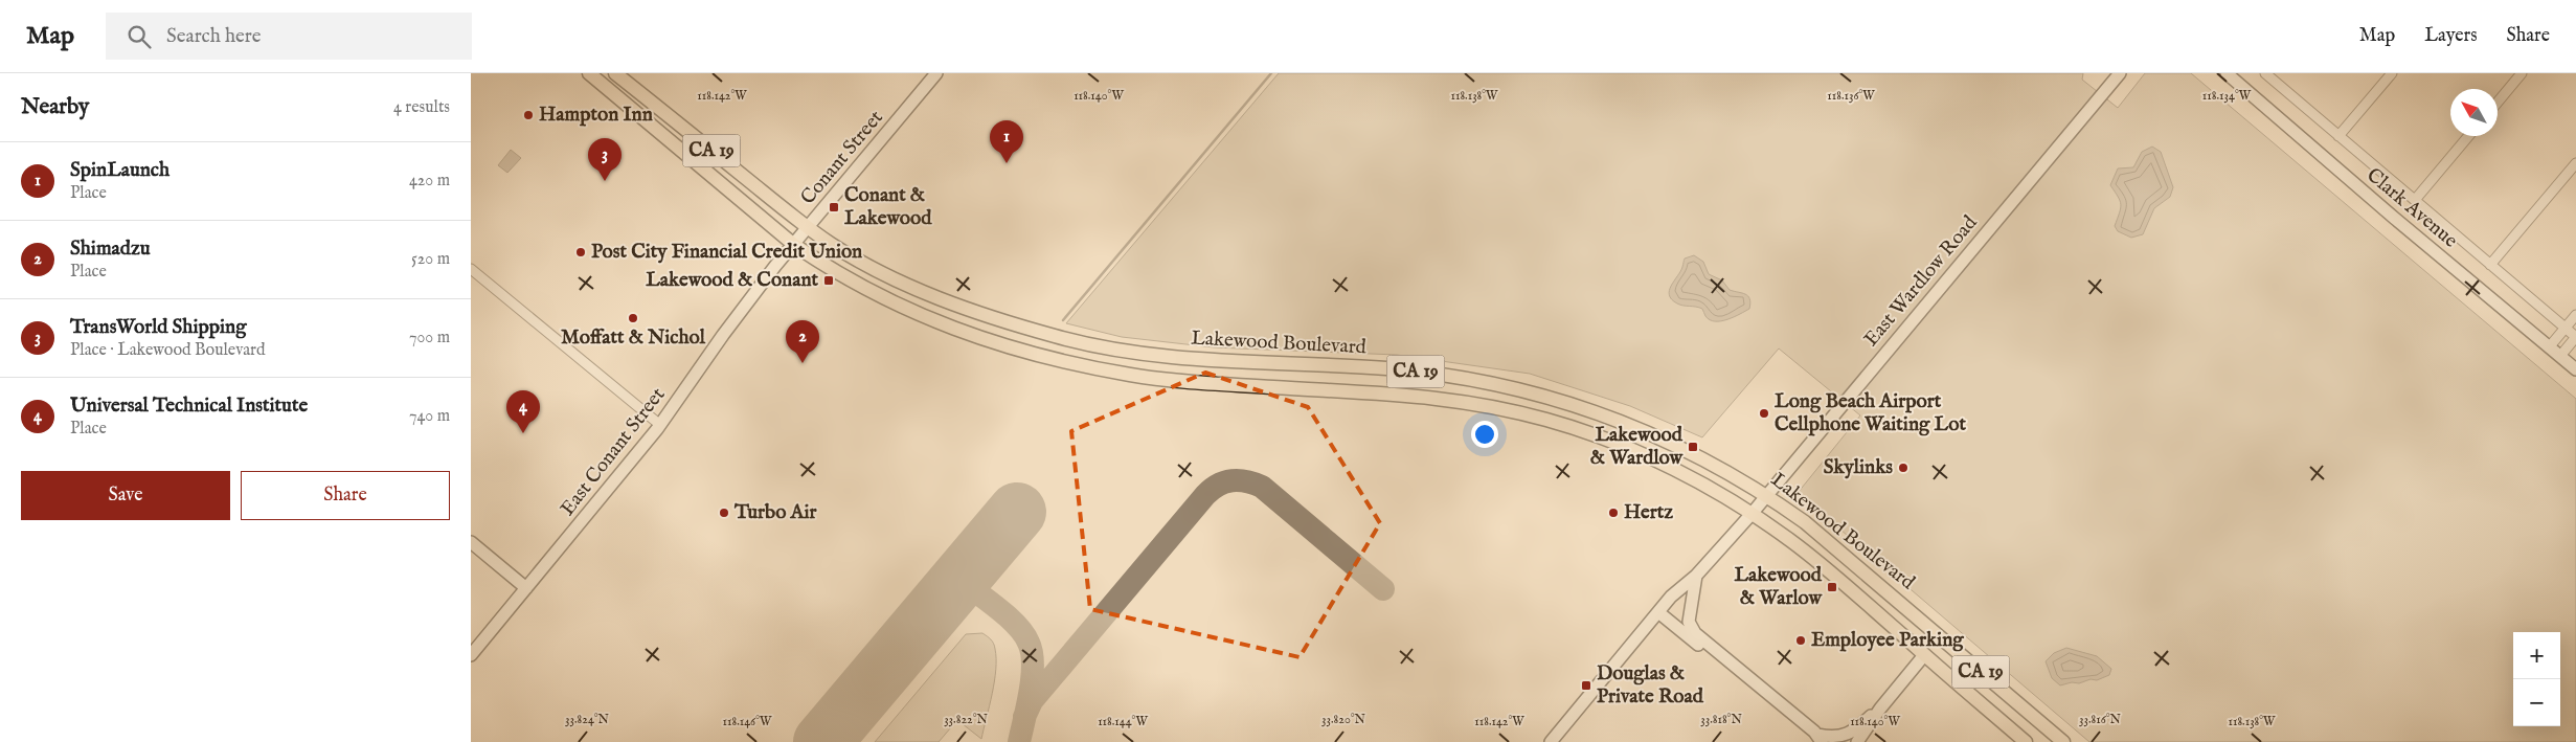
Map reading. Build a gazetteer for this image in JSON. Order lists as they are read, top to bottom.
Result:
{
  "streets": {
    "main road": ["CA 19", "Lakewood Boulevard"],
    "street": [
      "Conant Street",
      "Clark Avenue",
      "East Wardlow Road",
      "East Conant Street"
    ]
  },
  "crossings": [
    ["Conant Street", "Lakewood Boulevard"],
    ["Conant Street", "East Conant Street"],
    ["East Wardlow Road", "Lakewood Boulevard"]
  ],
  "places": {
    "other": [
      "Hampton Inn",
      "Post City Financial Credit Union",
      "Moffatt & Nichol",
      "Long Beach Airport Cellphone Waiting Lot",
      "Skylinks",
      "Turbo Air",
      "Hertz",
      "Employee Parking"
    ],
    "transit": [
      "Conant & Lakewood",
      "Lakewood & Conant",
      "Lakewood & Wardlow",
      "Lakewood & Warlow",
      "Douglas & Private Road"
    ]
  },
  "north": "top left",
  "page": {
    "header": "Map",
    "search": "Search here",
    "nav": ["Map", "Layers", "Share"],
    "heading": ["Nearby", "4 results"],
    "pins": [
      "1",
      "3",
      "2",
      "4"
    ],
    "list": [
      {
        "mark": "1",
        "name": "SpinLaunch",
        "note": "Place",
        "value": "420 m"
      },
      {
        "mark": "2",
        "name": "Shimadzu",
        "note": "Place",
        "value": "520 m"
      },
      {
        "mark": "3",
        "name": "TransWorld Shipping",
        "note": "Place · Lakewood Boulevard",
        "value": "700 m"
      },
      {
        "mark": "4",
        "name": "Universal Technical Institute",
        "note": "Place",
        "value": "740 m"
      }
    ],
    "buttons": ["Save", "Share"],
    "map_buttons": ["+", "−"]
  },
  "coordinates": [
    "118.142°W",
    "118.138°W",
    "118.134°W",
    "118.140°W",
    "118.136°W",
    "33.824°N",
    "33.822°N",
    "33.820°N",
    "33.818°N",
    "33.816°N",
    "118.146°W",
    "118.144°W"
  ]
}
